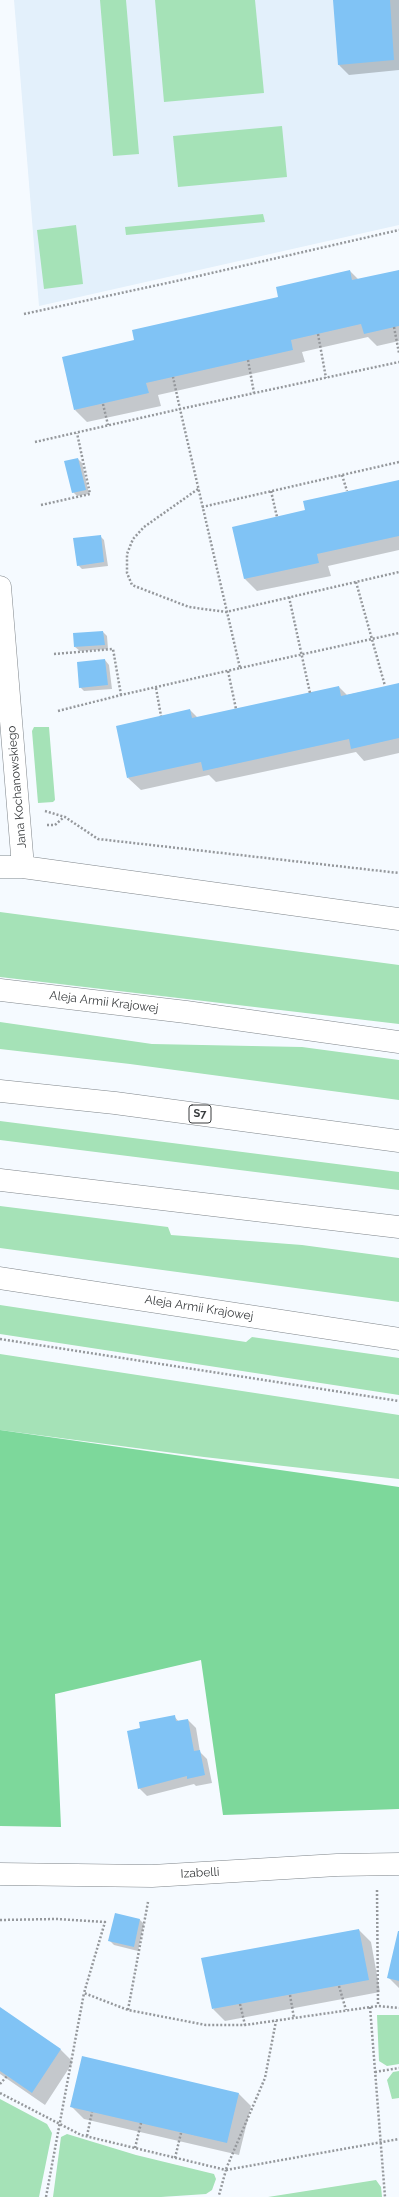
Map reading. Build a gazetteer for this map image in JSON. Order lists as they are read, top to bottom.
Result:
{
  "streets": {
    "main road": [
      "Jana Kochanowskiego",
      "Aleja Armii Krajowej",
      "S7",
      "Izabelli"
    ]
  }
}
